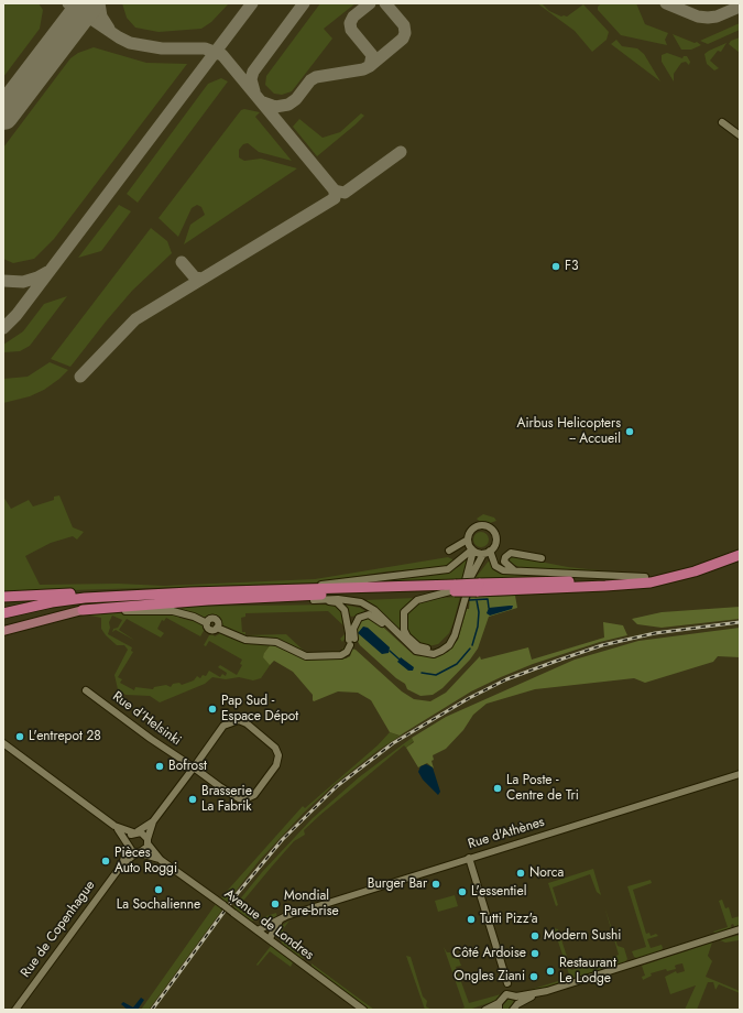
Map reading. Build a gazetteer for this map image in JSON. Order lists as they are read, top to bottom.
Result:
{
  "streets": {
    "street": [
      "Rue d'Helsinki",
      "Rue d'Athènes",
      "Avenue de Londres",
      "Rue de Copenhague"
    ]
  },
  "crossings": [
    ["Rue d'Helsinki", "Avenue de Londres"],
    ["Rue d'Helsinki", "Rue de Copenhague"],
    ["Rue d'Athènes", "Avenue de Londres"],
    ["Avenue de Londres", "Rue de Copenhague"]
  ],
  "places": [
    "F3",
    "Airbus Helicopters -- Accueil",
    "Pap Sud - Espace Dépot",
    "L'entrepot 28",
    "Bofrost",
    "La Poste - Centre de Tri",
    "Brasserie La Fabrik",
    "Pièces Auto Roggi",
    "Norca",
    "Burger Bar",
    "La Sochalienne",
    "L'essentiel",
    "Mondial Pare-brise",
    "Tutti Pizz'a",
    "Modern Sushi",
    "Côté Ardoise",
    "Restaurant Le Lodge",
    "Ongles Ziani"
  ]
}
